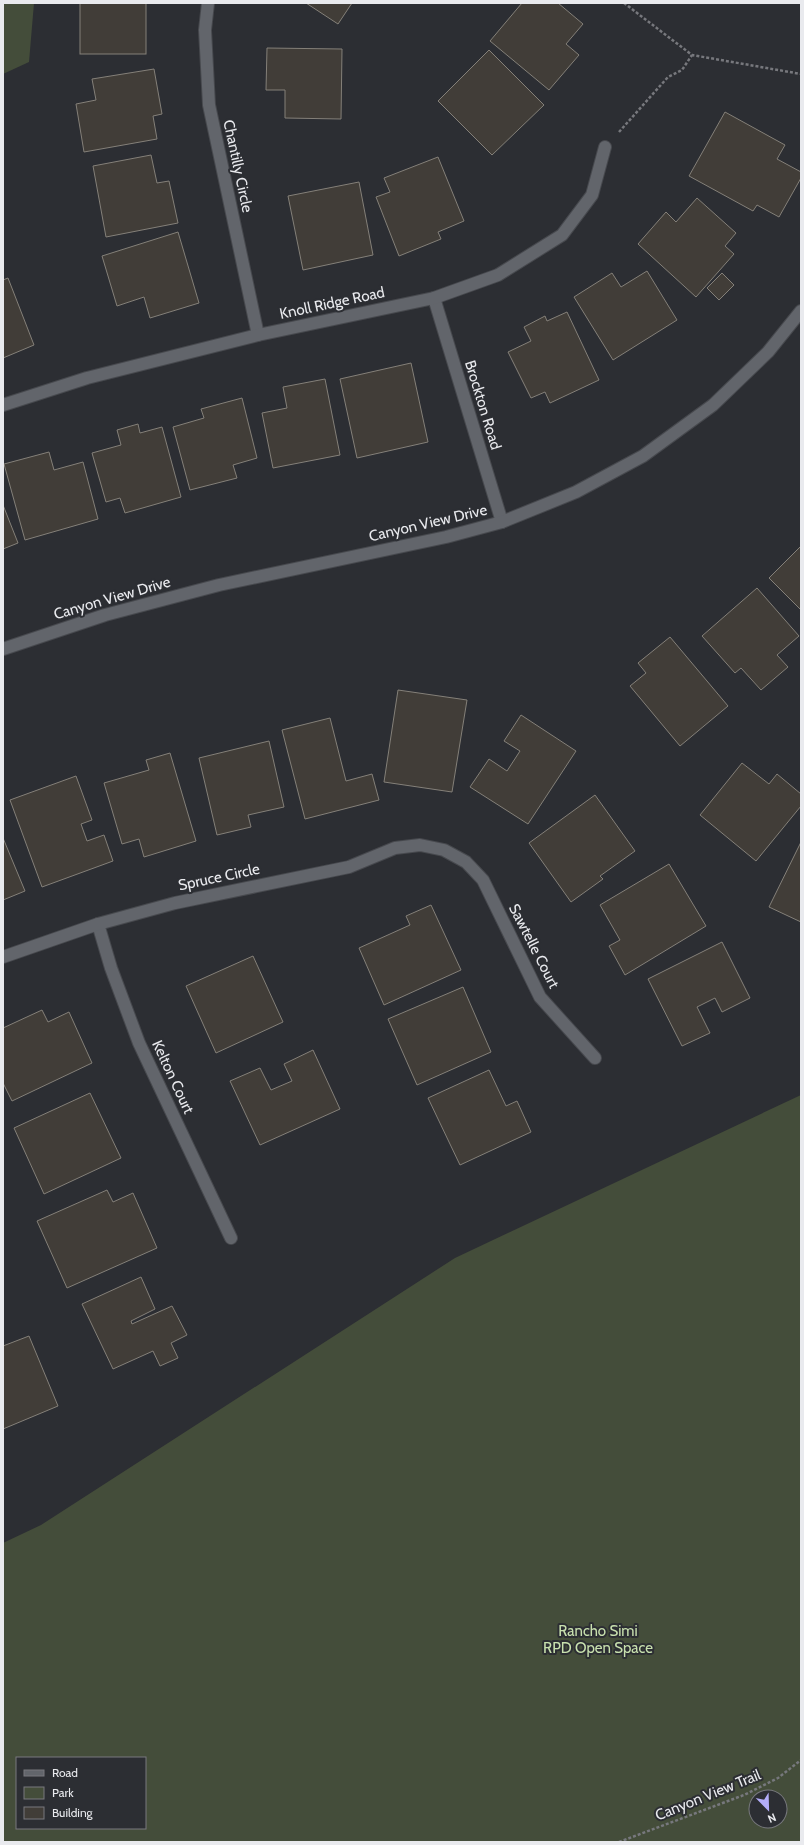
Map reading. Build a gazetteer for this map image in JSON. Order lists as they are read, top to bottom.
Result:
{
  "streets": {
    "street": [
      "Chantilly Circle",
      "Knoll Ridge Road",
      "Brockton Road",
      "Canyon View Drive",
      "Spruce Circle",
      "Sawtelle Court",
      "Kelton Court"
    ],
    "path": ["Canyon View Trail"]
  },
  "crossings": [
    ["Chantilly Circle", "Knoll Ridge Road"],
    ["Knoll Ridge Road", "Brockton Road"],
    ["Brockton Road", "Canyon View Drive"],
    ["Spruce Circle", "Sawtelle Court"],
    ["Spruce Circle", "Kelton Court"]
  ],
  "parks": ["Rancho Simi RPD Open Space"],
  "legend": ["Road", "Park", "Building"],
  "north": "bottom right"
}
